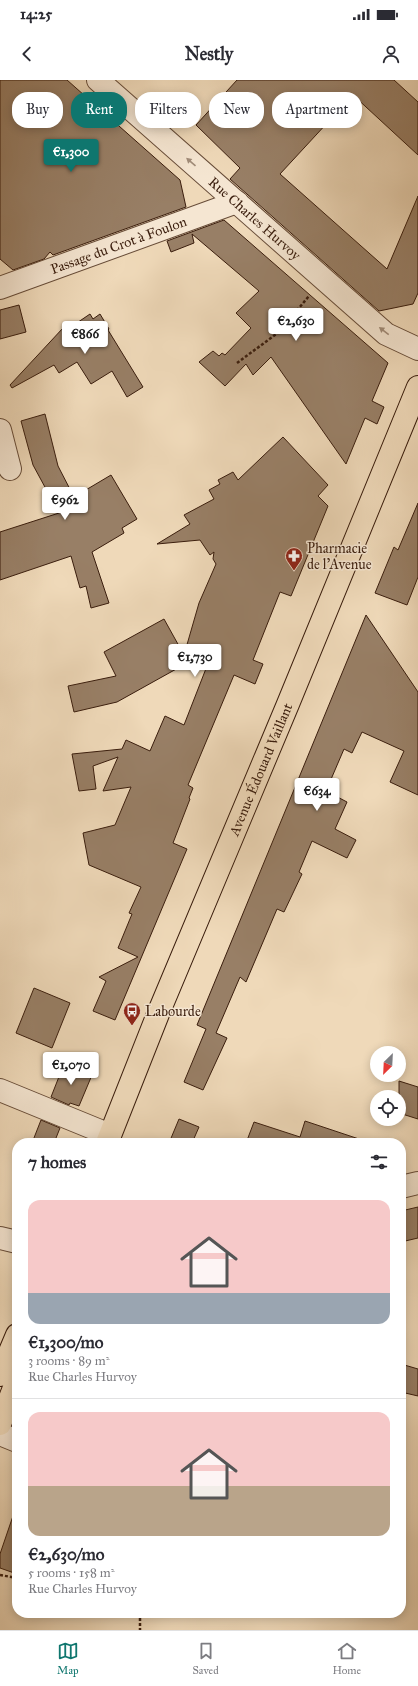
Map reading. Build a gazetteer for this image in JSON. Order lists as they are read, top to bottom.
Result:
{
  "streets": {
    "main road": ["Avenue Édouard Vaillant"],
    "street": ["Rue Charles Hurvoy", "Passage du Crot à Foulon"]
  },
  "crossings": [
    ["Rue Charles Hurvoy", "Passage du Crot à Foulon"]
  ],
  "one_way": ["Rue Charles Hurvoy"],
  "places": {
    "pharmacy": ["Pharmacie de l'Avenue"],
    "bus stop": ["Labourde"]
  },
  "north": "bottom left",
  "page": {
    "status": "14:25",
    "header": "Nestly",
    "chip": [
      "Buy",
      "Rent",
      "Filters",
      "New",
      "Apartment"
    ],
    "price": [
      "€1,300",
      "€2,630",
      "€866",
      "€962",
      "€1,730",
      "€634",
      "€1,070"
    ],
    "heading": "7 homes",
    "list": [
      {
        "name": "€1,300/mo",
        "note": "3 rooms · 89 m² · Rue Charles Hurvoy"
      },
      {
        "name": "€2,630/mo",
        "note": "5 rooms · 158 m² · Rue Charles Hurvoy"
      }
    ],
    "tabs": ["Map", "Saved", "Home"]
  }
}
